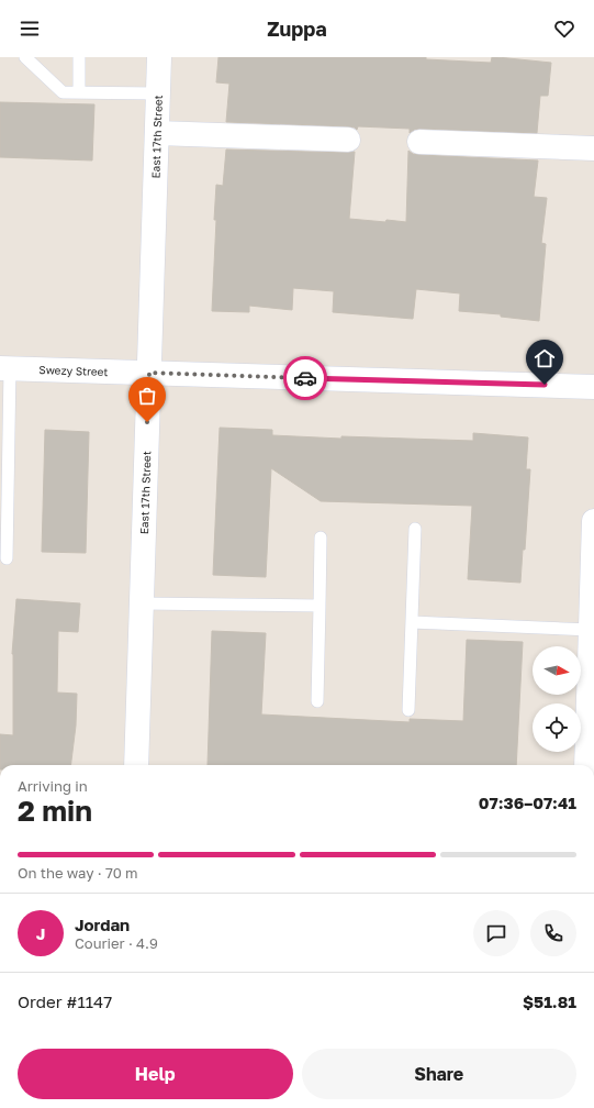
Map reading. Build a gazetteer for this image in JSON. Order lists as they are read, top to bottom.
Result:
{
  "streets": {
    "street": ["East 17th Street", "Swezy Street"]
  },
  "crossings": [
    ["East 17th Street", "Swezy Street"]
  ],
  "north": "right",
  "page": {
    "header": "Zuppa",
    "heading": ["2 min", "Arriving in", "07:36–07:41"],
    "panel": [
      "Jordan",
      "Courier · 4.9",
      "Order #1147",
      "$51.81"
    ],
    "bar": "On the way · 70 m",
    "round": "J",
    "buttons": ["Help", "Share"]
  }
}
